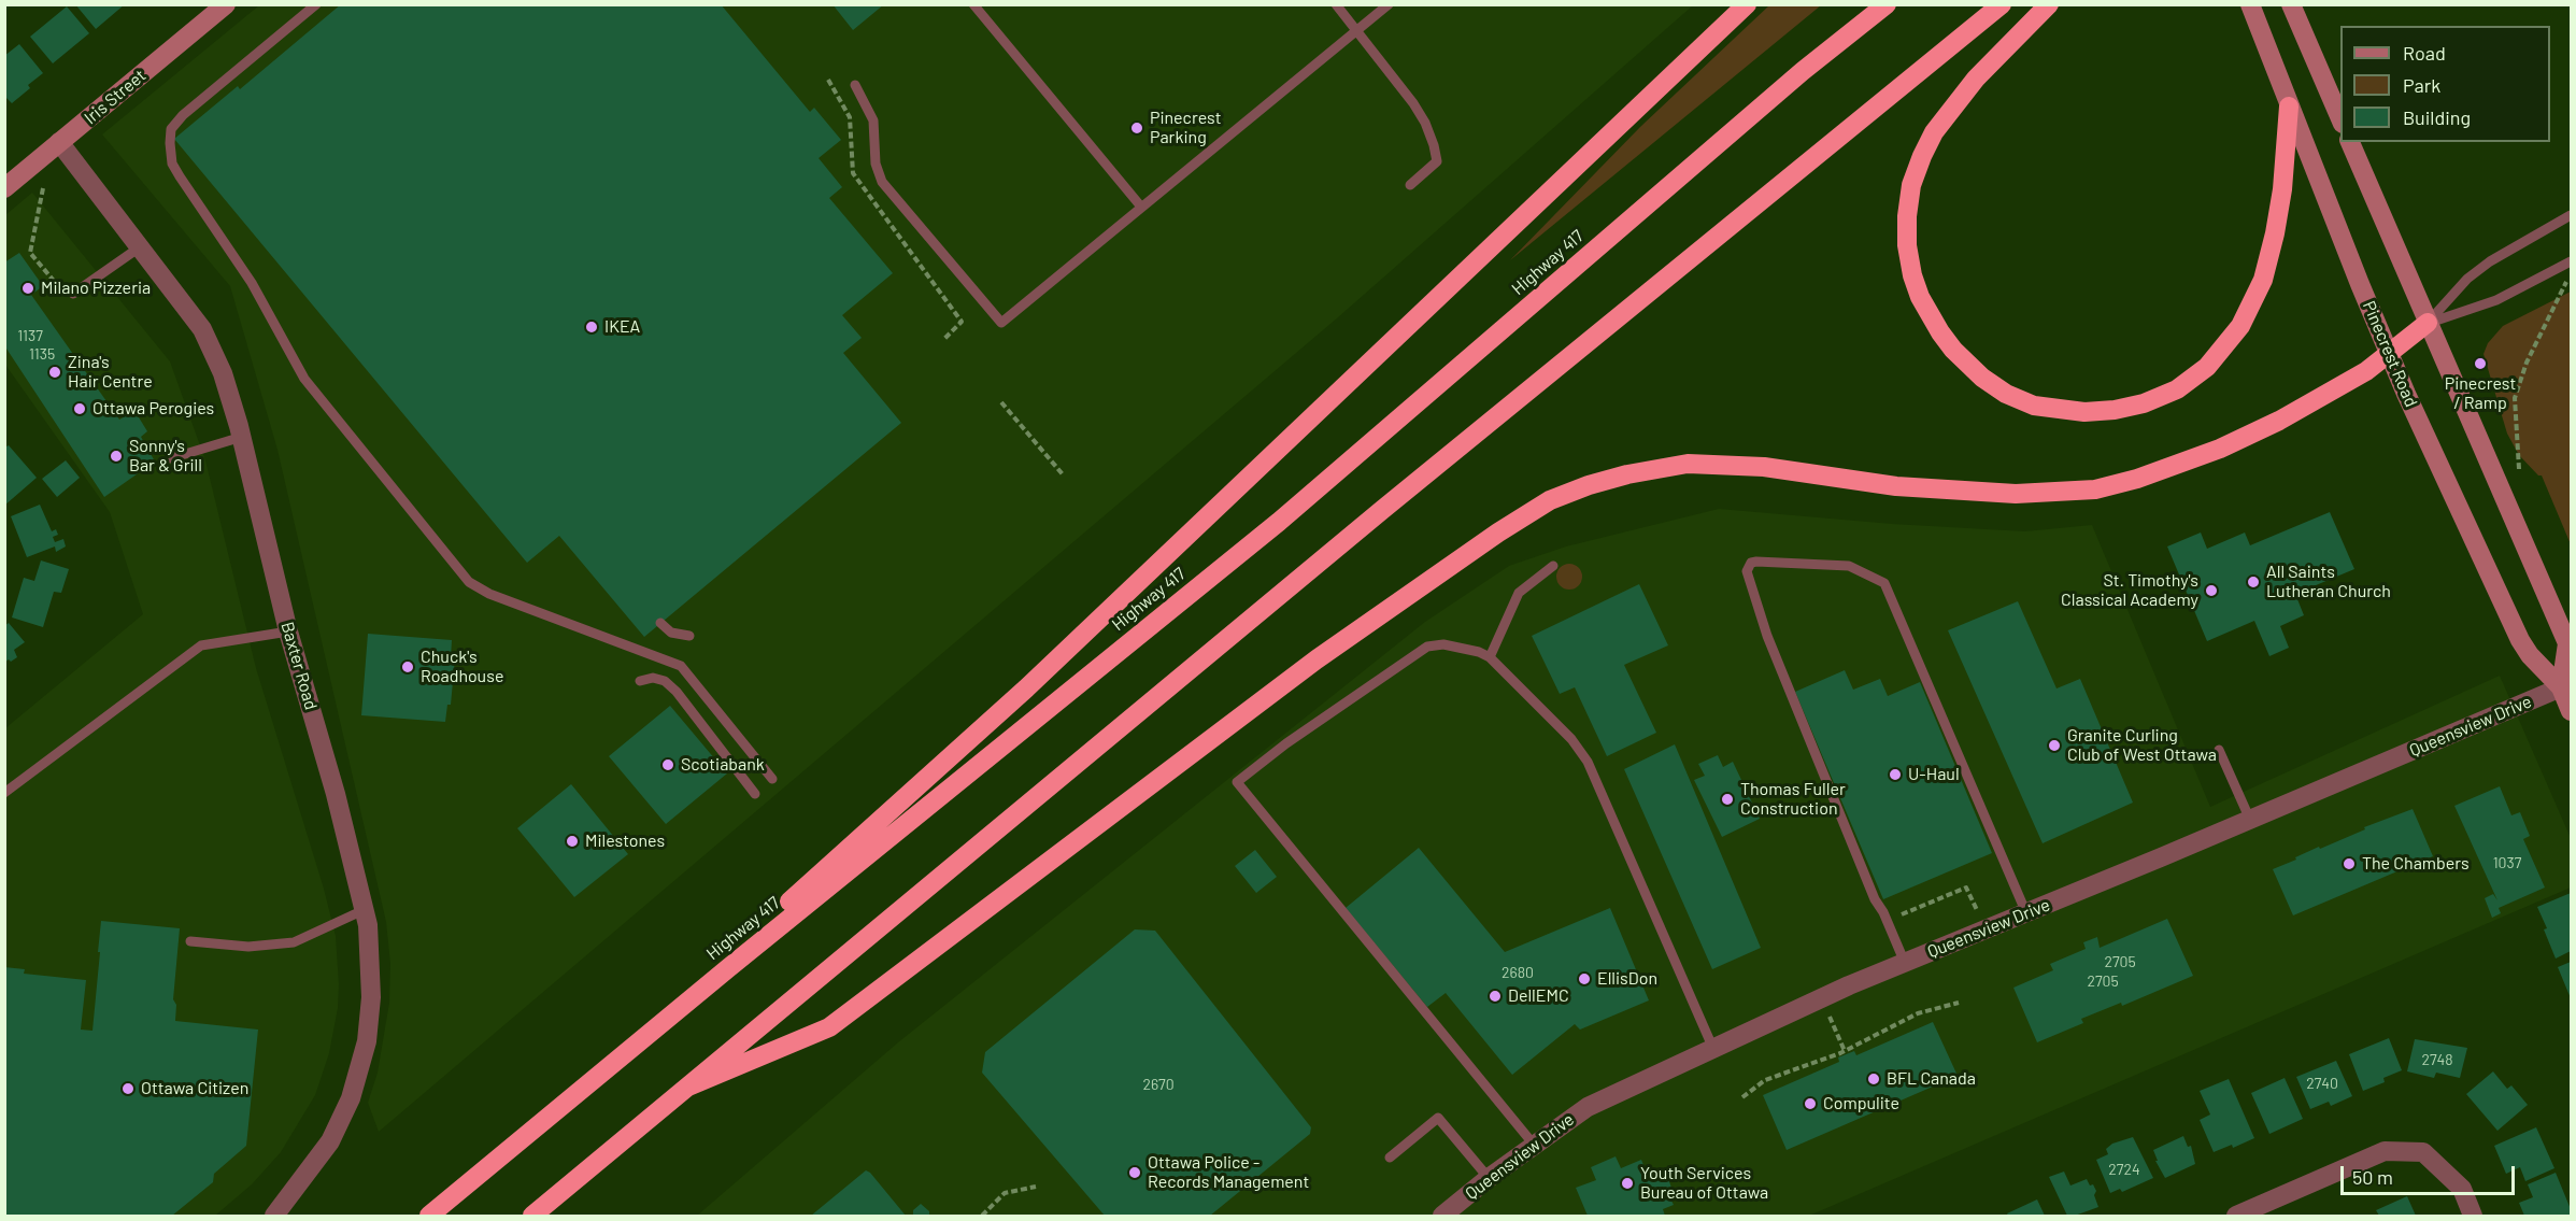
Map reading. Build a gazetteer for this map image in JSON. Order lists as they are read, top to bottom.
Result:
{
  "streets": {
    "highway": ["Highway 417"],
    "main road": ["Iris Street", "Pinecrest Road"],
    "street": ["Baxter Road", "Queensview Drive"]
  },
  "crossings": [
    ["Iris Street", "Baxter Road"],
    ["Pinecrest Road", "Queensview Drive"]
  ],
  "places": [
    "Pinecrest Parking",
    "Milano Pizzeria",
    "IKEA",
    "Pinecrest / Ramp",
    "Zina's Hair Centre",
    "Ottawa Perogies",
    "Sonny's Bar & Grill",
    "All Saints Lutheran Church",
    "St. Timothy's Classical Academy",
    "Chuck's Roadhouse",
    "Granite Curling Club of West Ottawa",
    "Scotiabank",
    "U-Haul",
    "Thomas Fuller Construction",
    "Milestones",
    "The Chambers",
    "EllisDon",
    "DellEMC",
    "BFL Canada",
    "Ottawa Citizen",
    "Compulite",
    "Ottawa Police - Records Management",
    "Youth Services Bureau of Ottawa"
  ],
  "house_numbers": [
    "1137",
    "1135",
    "1037",
    "2705",
    "2680",
    "2705",
    "2748",
    "2740",
    "2670",
    "2724"
  ],
  "legend": ["Road", "Park", "Building"],
  "scale_bar": "50 m"
}
